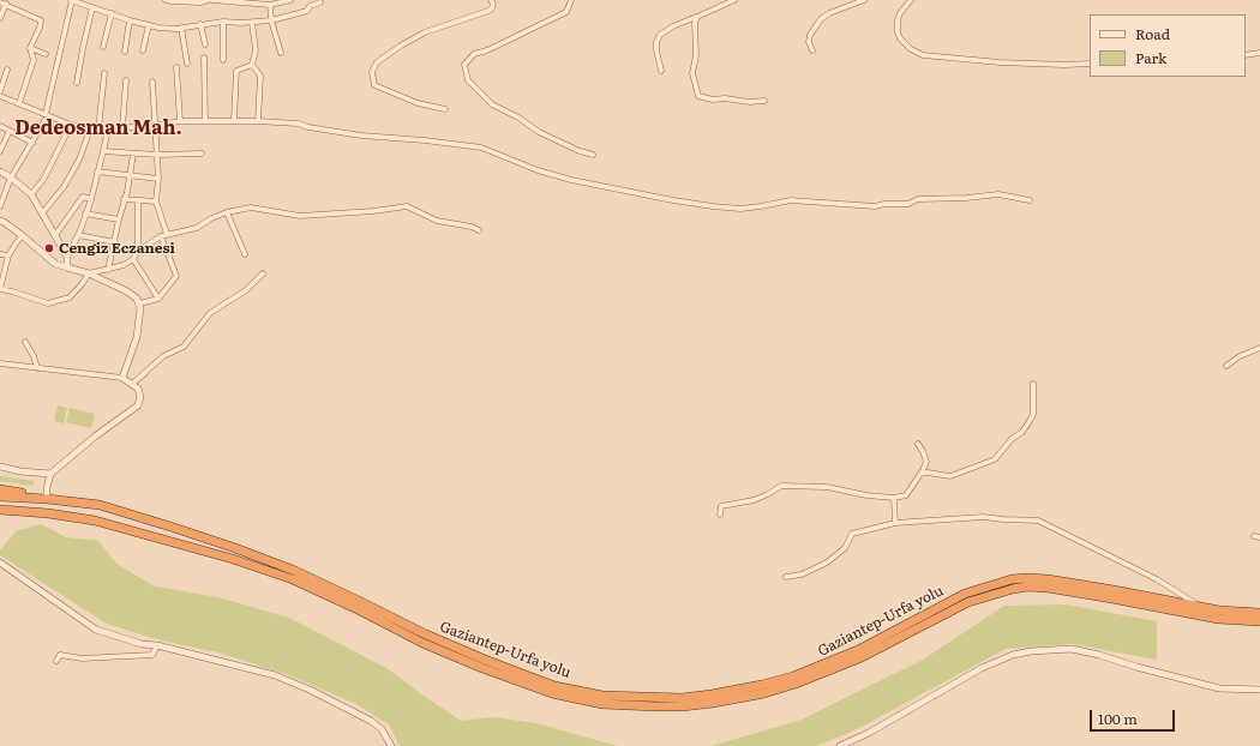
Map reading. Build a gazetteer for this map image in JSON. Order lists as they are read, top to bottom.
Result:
{
  "streets": {
    "highway": ["Gaziantep-Urfa yolu"]
  },
  "districts": ["Dedeosman Mah."],
  "places": ["Cengiz Eczanesi"],
  "legend": ["Road", "Park"],
  "scale_bar": "100 m"
}
